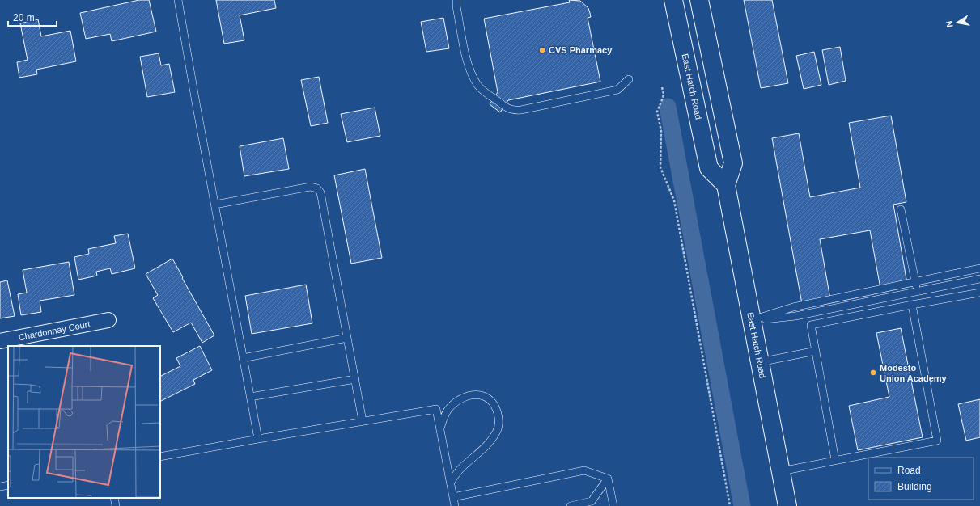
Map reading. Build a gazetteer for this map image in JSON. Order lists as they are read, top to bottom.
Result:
{
  "streets": {
    "main road": ["East Hatch Road"],
    "street": ["Chardonnay Court"]
  },
  "places": ["CVS Pharmacy", "Modesto Union Academy"],
  "legend": ["Road", "Building"],
  "scale_bar": "20 m",
  "north": "left"
}
